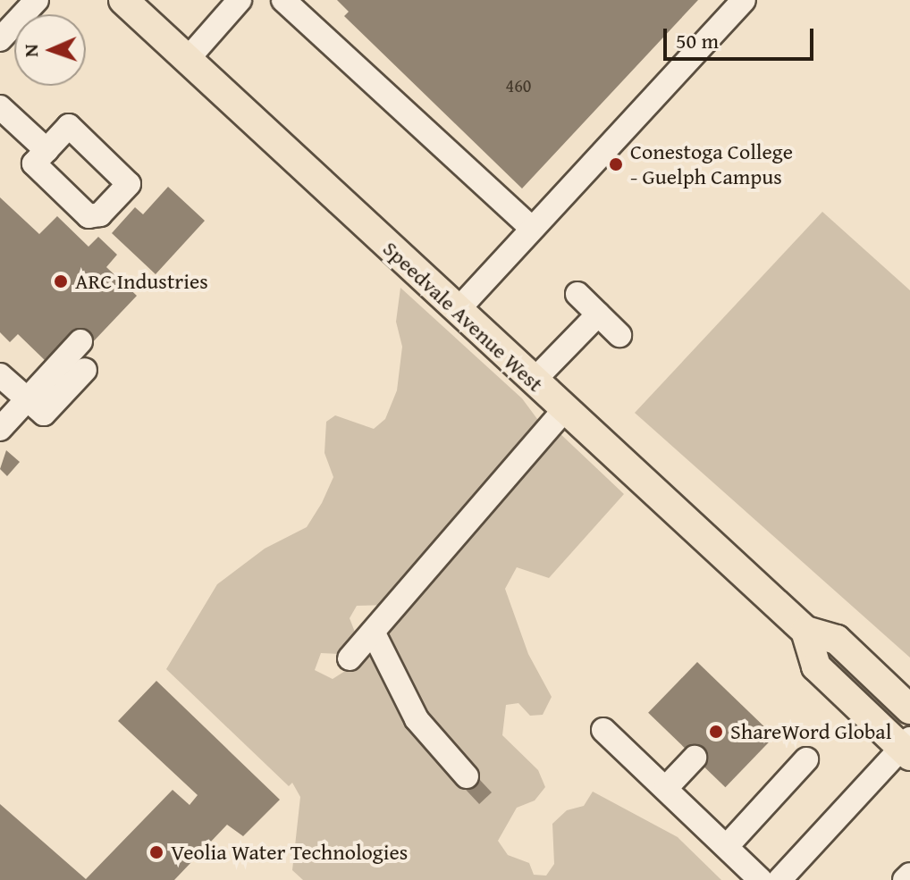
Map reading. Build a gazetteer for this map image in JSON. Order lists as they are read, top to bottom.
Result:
{
  "streets": {
    "main road": ["Speedvale Avenue West"]
  },
  "places": [
    "Conestoga College - Guelph Campus",
    "ARC Industries",
    "ShareWord Global",
    "Veolia Water Technologies"
  ],
  "house_numbers": ["460"],
  "scale_bar": "50 m",
  "north": "left"
}
